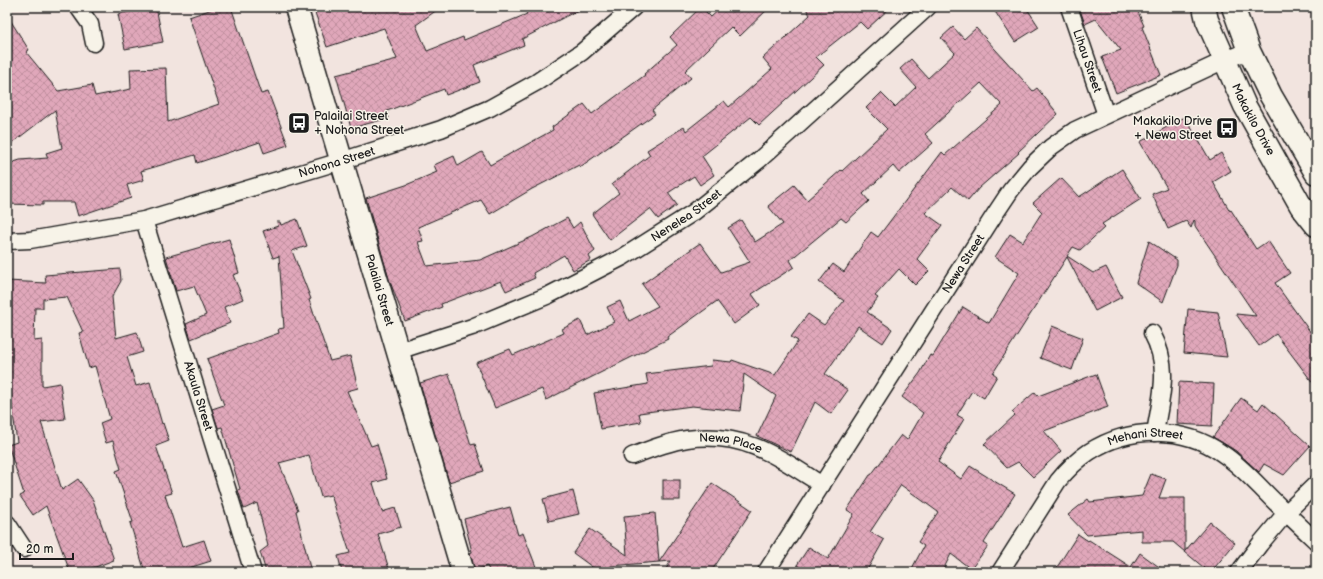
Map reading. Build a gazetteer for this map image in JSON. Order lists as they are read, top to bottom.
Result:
{
  "streets": {
    "street": [
      "Lihau Street",
      "Makakilo Drive",
      "Nohona Street",
      "Nenelea Street",
      "Newa Street",
      "Palailai Street",
      "Akaula Street",
      "Mehani Street",
      "Newa Place"
    ]
  },
  "crossings": [
    ["Lihau Street", "Newa Street"],
    ["Makakilo Drive", "Newa Street"],
    ["Nohona Street", "Palailai Street"],
    ["Nohona Street", "Akaula Street"],
    ["Nenelea Street", "Palailai Street"],
    ["Newa Street", "Newa Place"]
  ],
  "places": {
    "bus stop": ["Palailai Street + Nohona Street", "Makakilo Drive + Newa Street"]
  },
  "scale_bar": "20 m"
}
